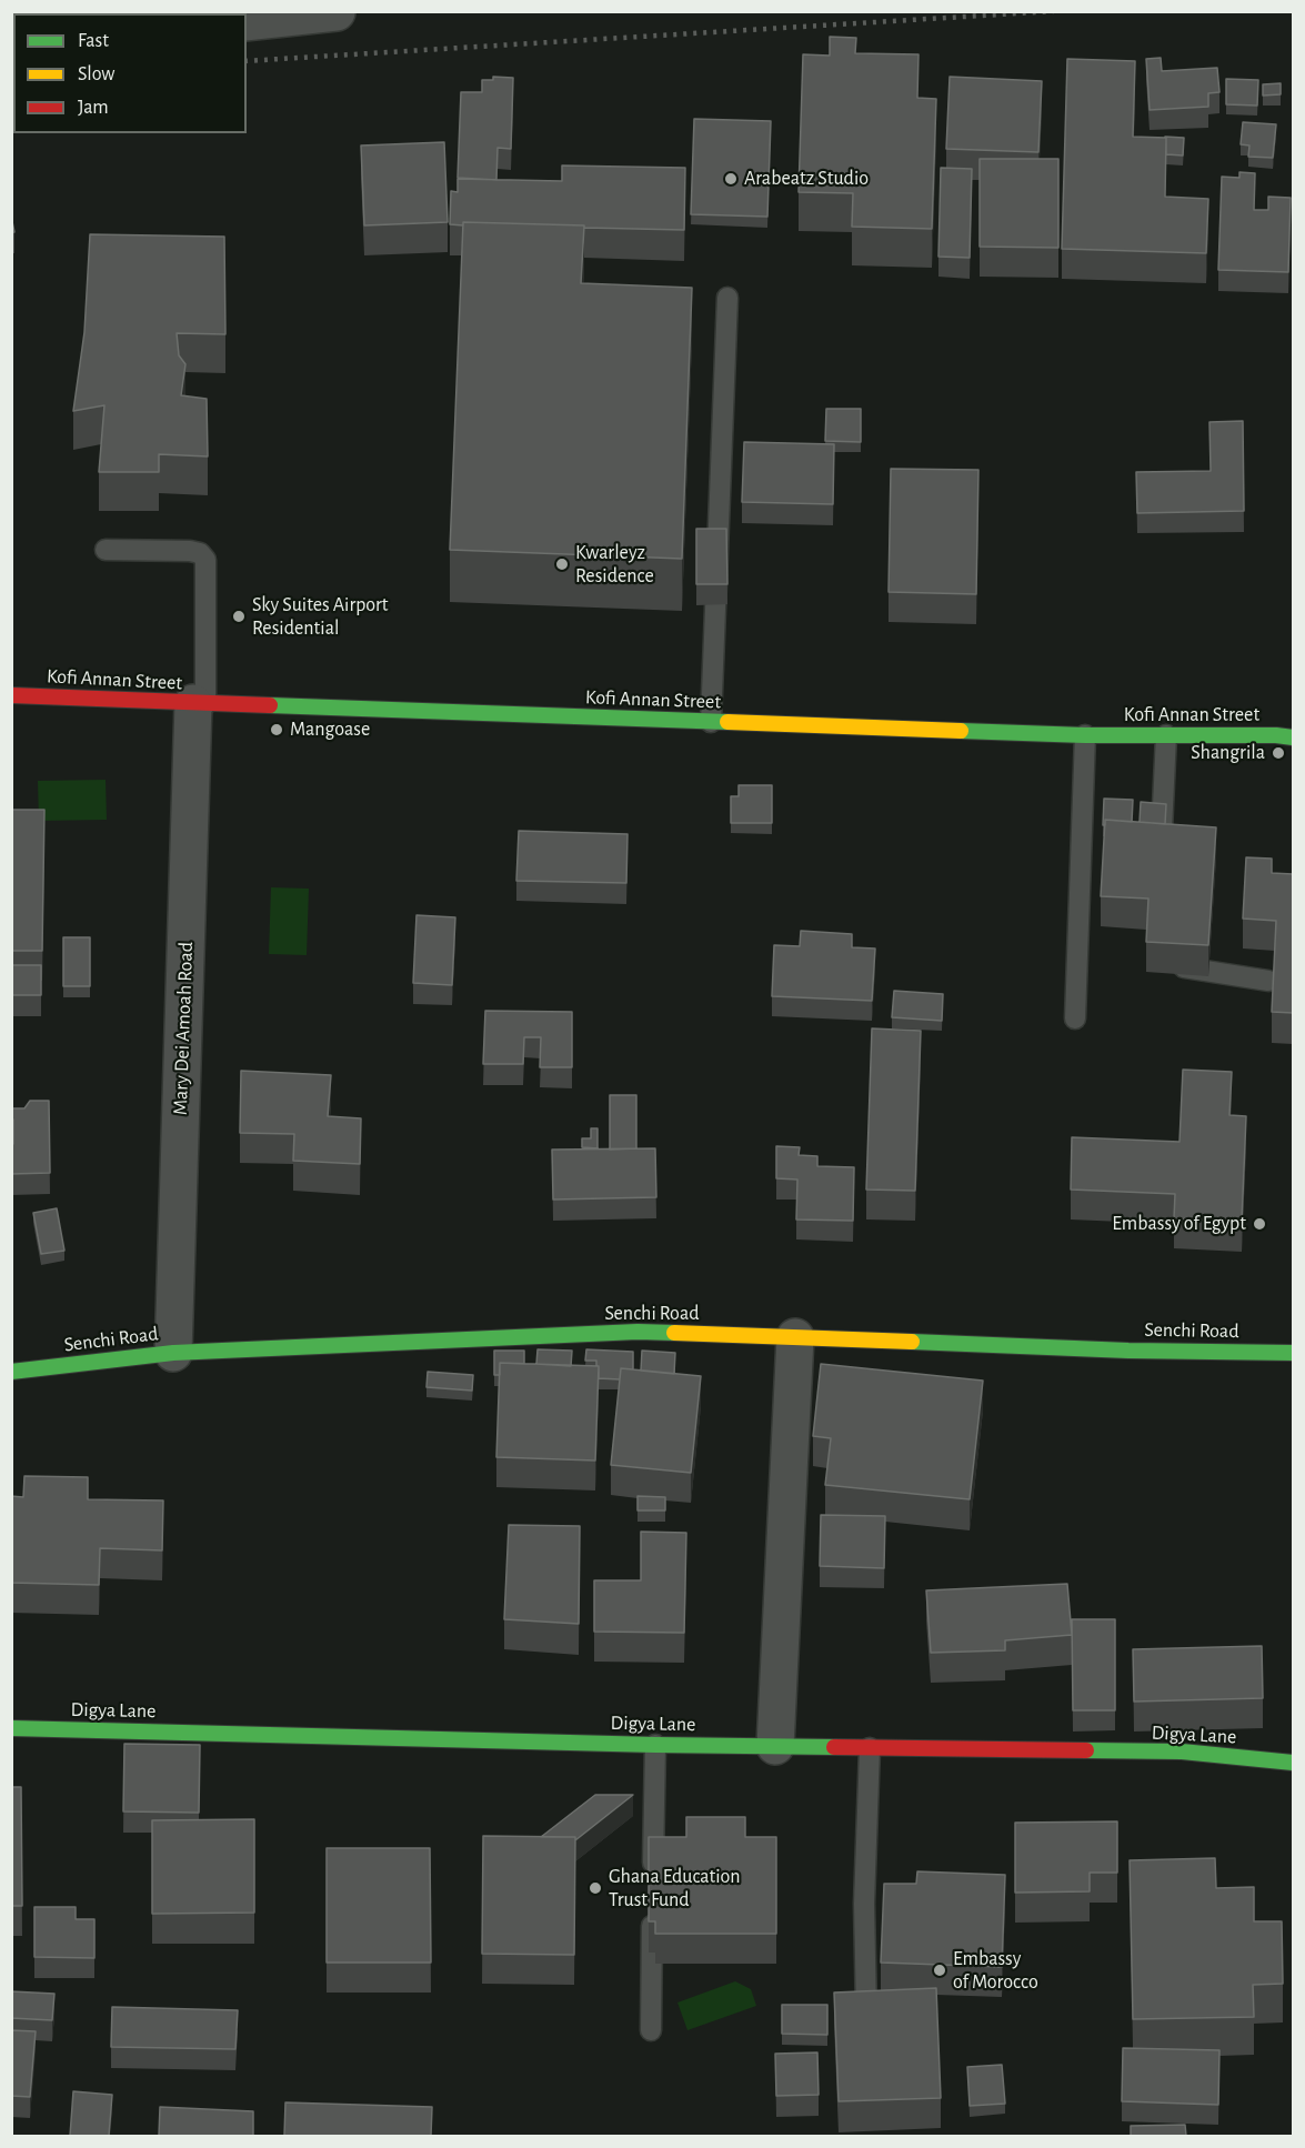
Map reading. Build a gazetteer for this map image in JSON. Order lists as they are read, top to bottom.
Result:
{
  "streets": {
    "street": [
      "Kofi Annan Street",
      "Mary Dei Amoah Road",
      "Senchi Road",
      "Digya Lane"
    ]
  },
  "crossings": [
    ["Kofi Annan Street", "Mary Dei Amoah Road"],
    ["Mary Dei Amoah Road", "Senchi Road"]
  ],
  "places": [
    "Arabeatz Studio",
    "Kwarleyz Residence",
    "Sky Suites Airport Residential",
    "Mangoase",
    "Shangrila",
    "Embassy of Egypt",
    "Ghana Education Trust Fund",
    "Embassy of Morocco"
  ],
  "legend": ["Fast", "Slow", "Jam"]
}
